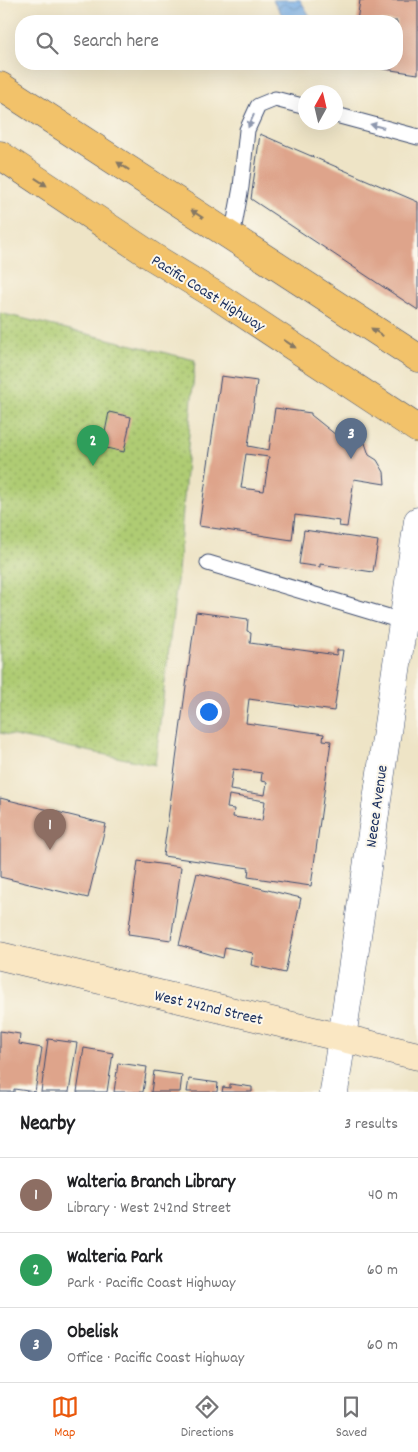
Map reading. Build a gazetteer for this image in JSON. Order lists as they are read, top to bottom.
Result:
{
  "streets": {
    "highway": ["Pacific Coast Highway"],
    "street": ["Neece Avenue", "West 242nd Street"]
  },
  "crossings": [
    ["Neece Avenue", "West 242nd Street"]
  ],
  "north": "top",
  "page": {
    "search": "Search here",
    "pins": ["3", "2", "1"],
    "heading": ["Nearby", "3 results"],
    "list": [
      {
        "mark": "1",
        "name": "Walteria Branch Library",
        "note": "Library · West 242nd Street",
        "value": "40 m"
      },
      {
        "mark": "2",
        "name": "Walteria Park",
        "note": "Park · Pacific Coast Highway",
        "value": "60 m"
      },
      {
        "mark": "3",
        "name": "Obelisk",
        "note": "Office · Pacific Coast Highway",
        "value": "60 m"
      }
    ],
    "nav": ["Map", "Directions", "Saved"]
  }
}
